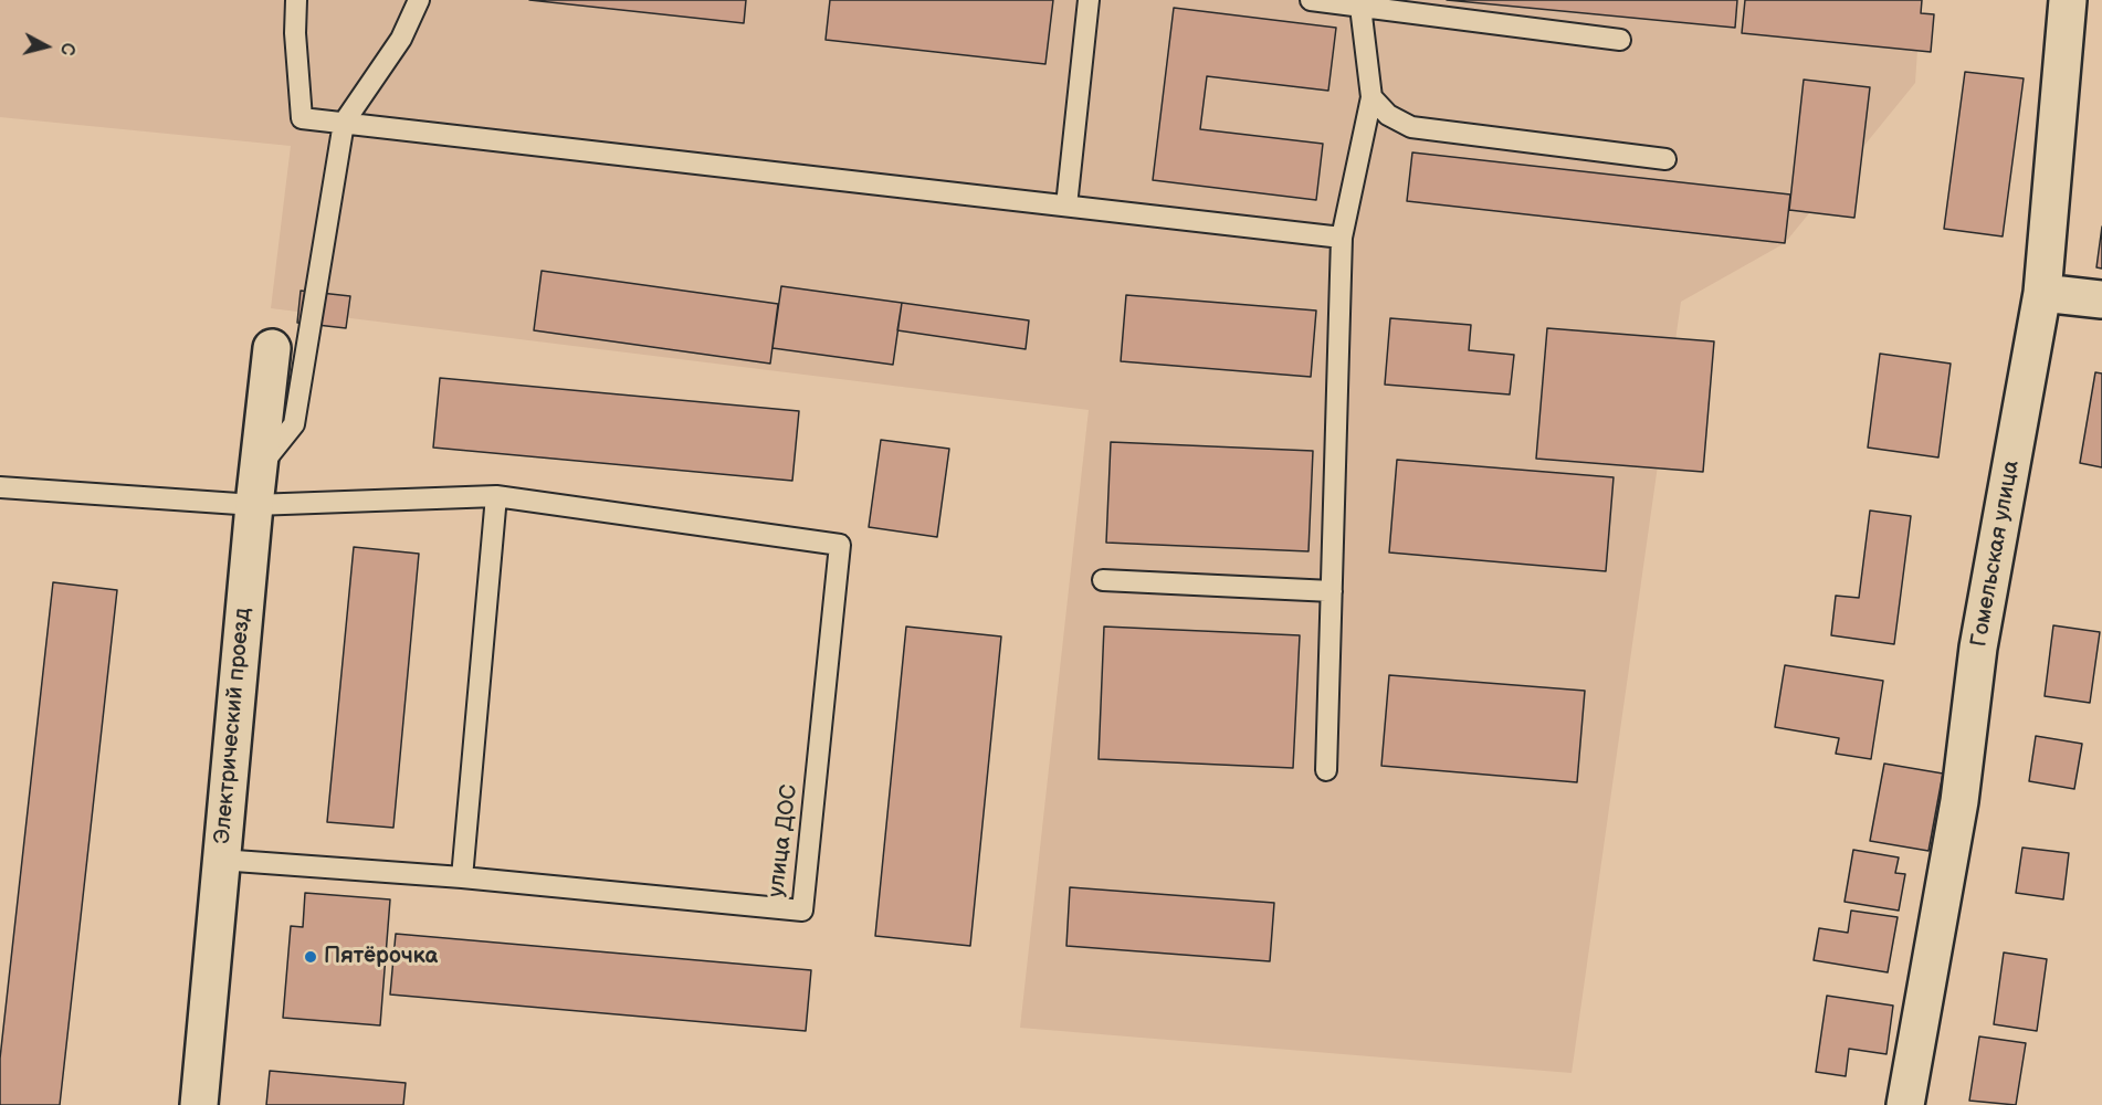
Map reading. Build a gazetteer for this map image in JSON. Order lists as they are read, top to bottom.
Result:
{
  "streets": {
    "street": ["Гомельская улица", "Электрический проезд"],
    "lane": ["улица ДОС"]
  },
  "crossings": [
    ["Электрический проезд", "улица ДОС"]
  ],
  "places": ["Пятёрочка"],
  "north": "right"
}
